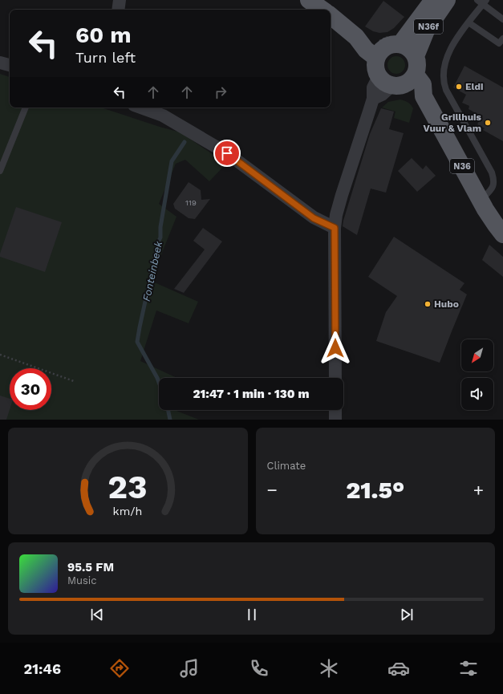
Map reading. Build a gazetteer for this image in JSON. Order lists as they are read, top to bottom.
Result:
{
  "streets": {
    "main road": ["N36f", "N36"]
  },
  "crossings": [
    ["N36f", "N36"]
  ],
  "water": ["Fonteinbeek"],
  "places": ["Eldi", "Grillhuis Vuur & Vlam", "Hubo"],
  "house_numbers": ["119"],
  "north": "bottom left",
  "page": {
    "turn": ["60 m", "Turn left"],
    "limit": "30",
    "trip": "21:47 · 1 min · 130 m",
    "tile": "Climate",
    "heat": ["−", "21.5°", "+"],
    "song": ["95.5 FM", "Music"],
    "tabs": "21:46",
    "gauge": ["23", "km/h"]
  }
}
